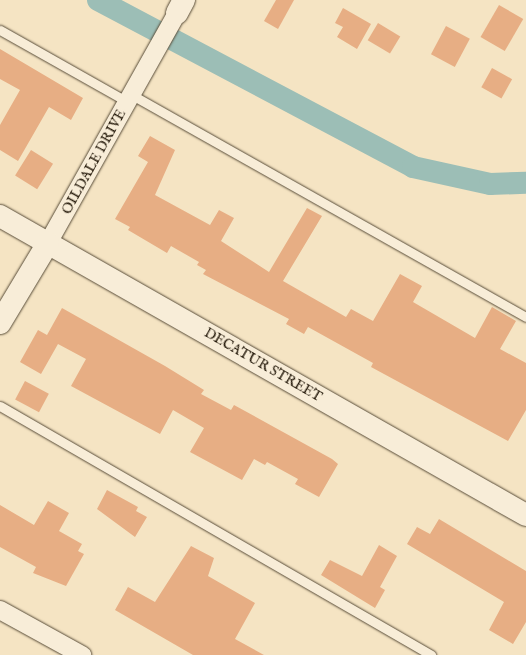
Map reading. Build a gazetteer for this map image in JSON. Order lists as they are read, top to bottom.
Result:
{
  "streets": {
    "street": ["OILDALE DRIVE", "DECATUR STREET"]
  },
  "crossings": [
    ["OILDALE DRIVE", "DECATUR STREET"]
  ]
}
